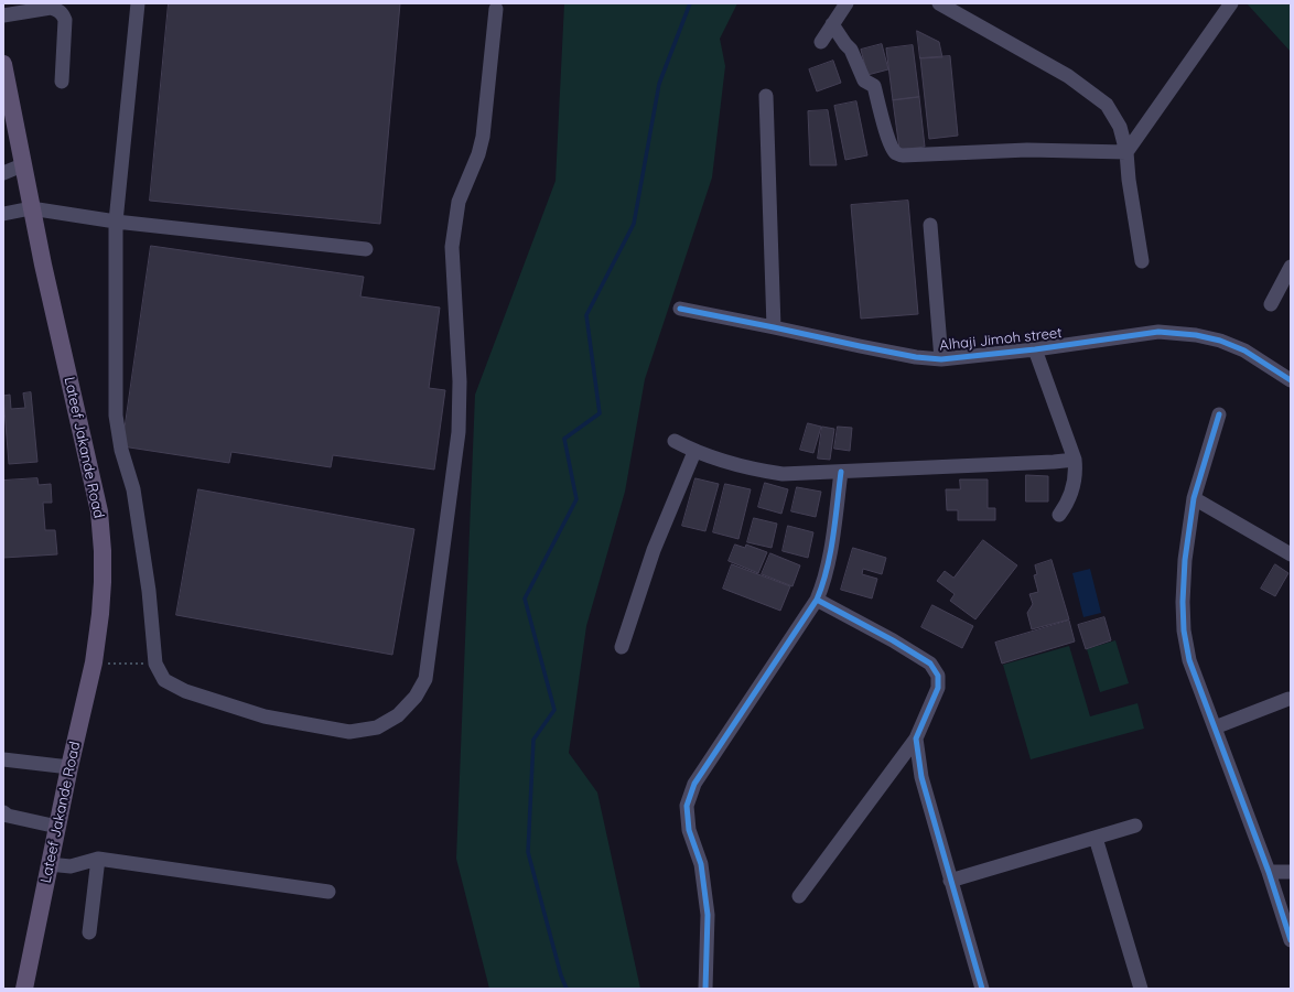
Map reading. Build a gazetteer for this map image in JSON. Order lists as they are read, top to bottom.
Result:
{
  "streets": {
    "main road": ["Lateef Jakande Road"],
    "street": ["Alhaji Jimoh street"]
  }
}
